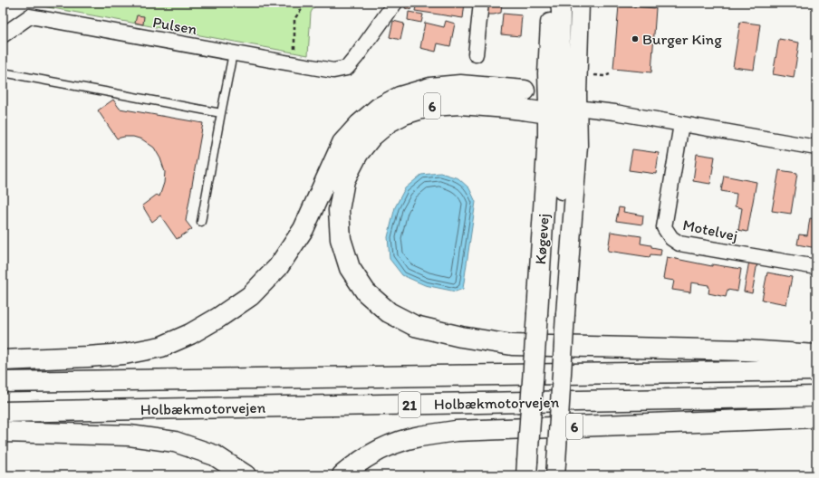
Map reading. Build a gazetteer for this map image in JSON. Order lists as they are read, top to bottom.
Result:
{
  "streets": {
    "main road": [
      "6",
      "Køgevej",
      "Holbækmotorvejen",
      "21"
    ],
    "street": ["Pulsen", "Motelvej"]
  },
  "crossings": [
    ["6", "Køgevej"]
  ],
  "places": ["Burger King"]
}
